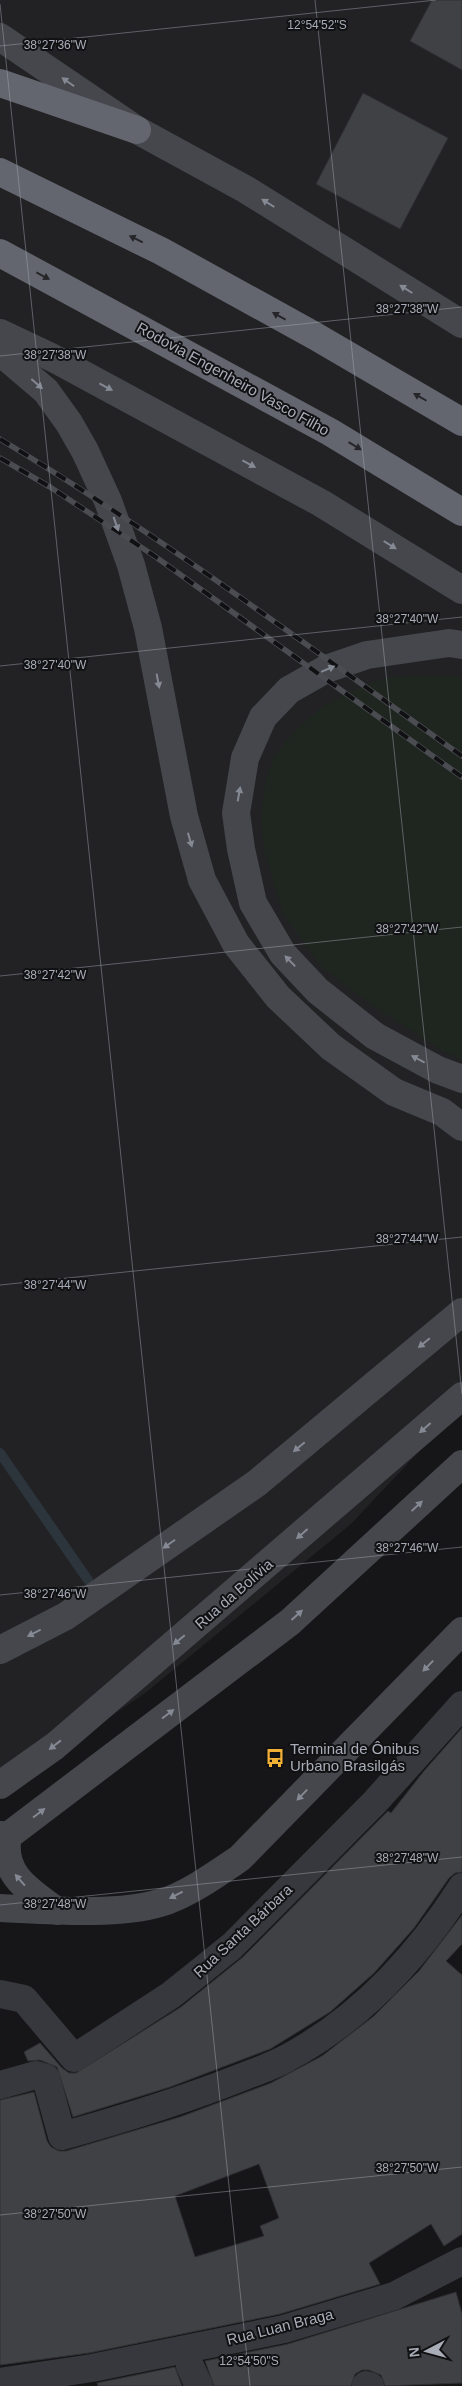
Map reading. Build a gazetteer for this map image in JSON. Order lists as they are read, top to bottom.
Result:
{
  "streets": {
    "highway": ["Rodovia Engenheiro Vasco Filho"],
    "main road": ["Rua da Bolívia"],
    "street": ["Rua Santa Bárbara", "Rua Luan Braga"]
  },
  "places": {
    "bus stop": ["Terminal de Ônibus Urbano Brasilgás"]
  },
  "north": "left",
  "coordinates": [
    "12°54'52\"S",
    "38°27'36\"W",
    "38°27'38\"W",
    "38°27'40\"W",
    "38°27'42\"W",
    "38°27'44\"W",
    "38°27'46\"W",
    "38°27'48\"W",
    "38°27'50\"W",
    "12°54'50\"S"
  ]
}
